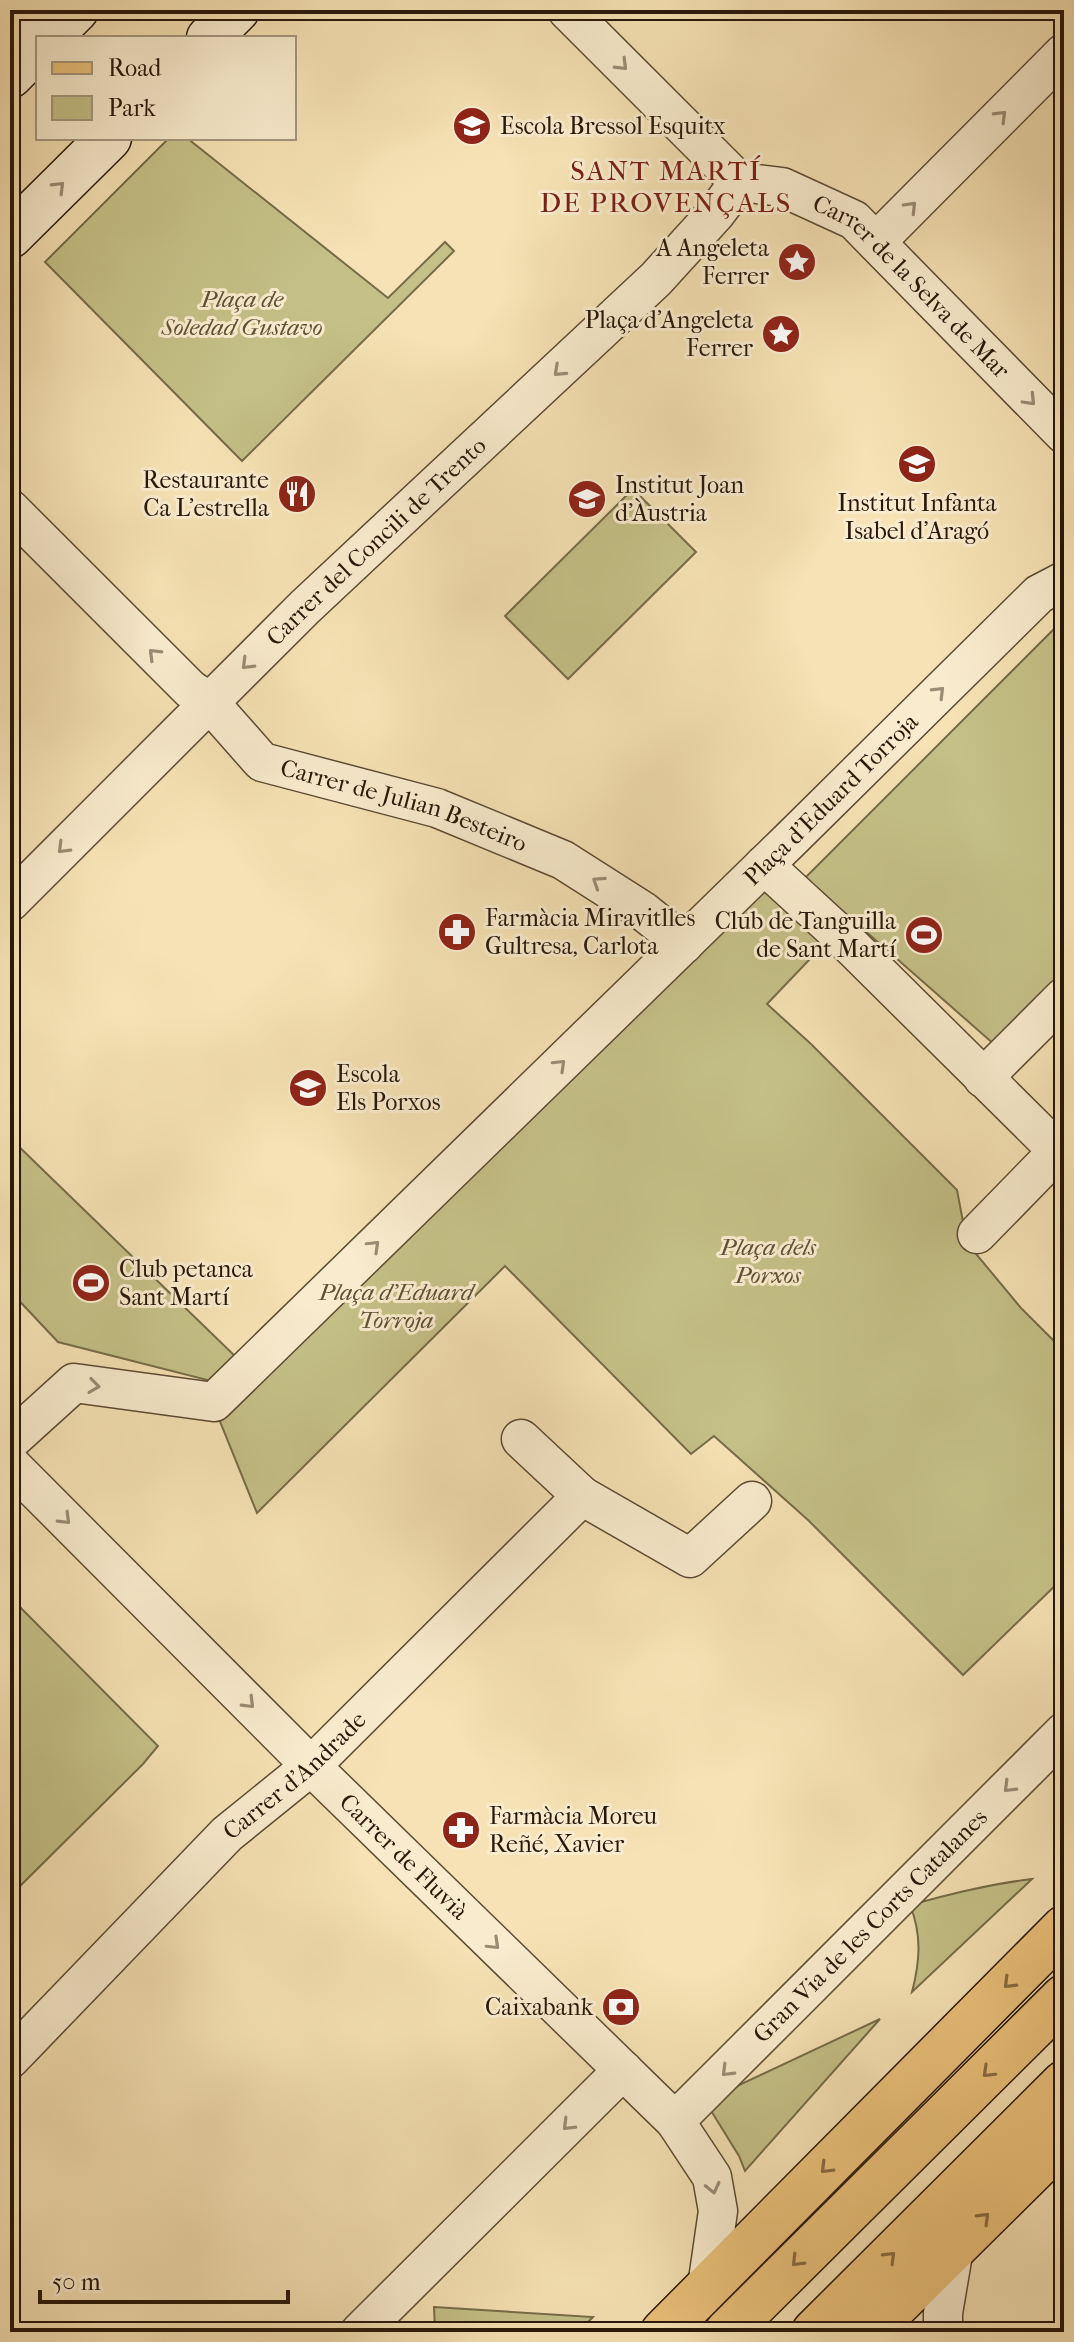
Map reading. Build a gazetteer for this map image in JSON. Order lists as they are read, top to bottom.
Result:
{
  "streets": {
    "street": [
      "Carrer de la Selva de Mar",
      "Carrer del Concili de Trento",
      "Plaça d'Eduard Torroja",
      "Carrer de Julian Besteiro",
      "Carrer d'Andrade",
      "Carrer de Fluvià",
      "Gran Via de les Corts Catalanes"
    ]
  },
  "crossings": [
    ["Carrer de la Selva de Mar", "Carrer del Concili de Trento"],
    ["Carrer del Concili de Trento", "Carrer de Julian Besteiro"],
    ["Plaça d'Eduard Torroja", "Carrer de Julian Besteiro"],
    ["Carrer d'Andrade", "Carrer de Fluvià"],
    ["Carrer de Fluvià", "Gran Via de les Corts Catalanes"]
  ],
  "one_way": [
    "Carrer de la Selva de Mar",
    "Carrer del Concili de Trento",
    "Plaça d'Eduard Torroja",
    "Carrer de Julian Besteiro",
    "Carrer de Fluvià",
    "Gran Via de les Corts Catalanes"
  ],
  "districts": ["SANT MARTÍ DE PROVENÇALS"],
  "parks": ["Plaça de Soledad Gustavo", "Plaça dels Porxos", "Plaça d'Eduard Torroja"],
  "places": {
    "school or university": [
      "Escola Bressol Esquitx",
      "Institut Infanta Isabel d'Aragó",
      "Institut Joan d'Àustria",
      "Escola Els Porxos"
    ],
    "place": ["A Angeleta Ferrer", "Plaça d'Angeleta Ferrer"],
    "restaurant": ["Restaurante Ca L'estrella"],
    "pharmacy": ["Farmàcia Miravitlles Gultresa, Carlota", "Farmàcia Moreu Reñé, Xavier"],
    "sports": ["Club de Tanguilla de Sant Martí", "Club petanca Sant Martí"],
    "bank": ["Caixabank"]
  },
  "legend": ["Road", "Park"],
  "scale_bar": "50 m"
}
